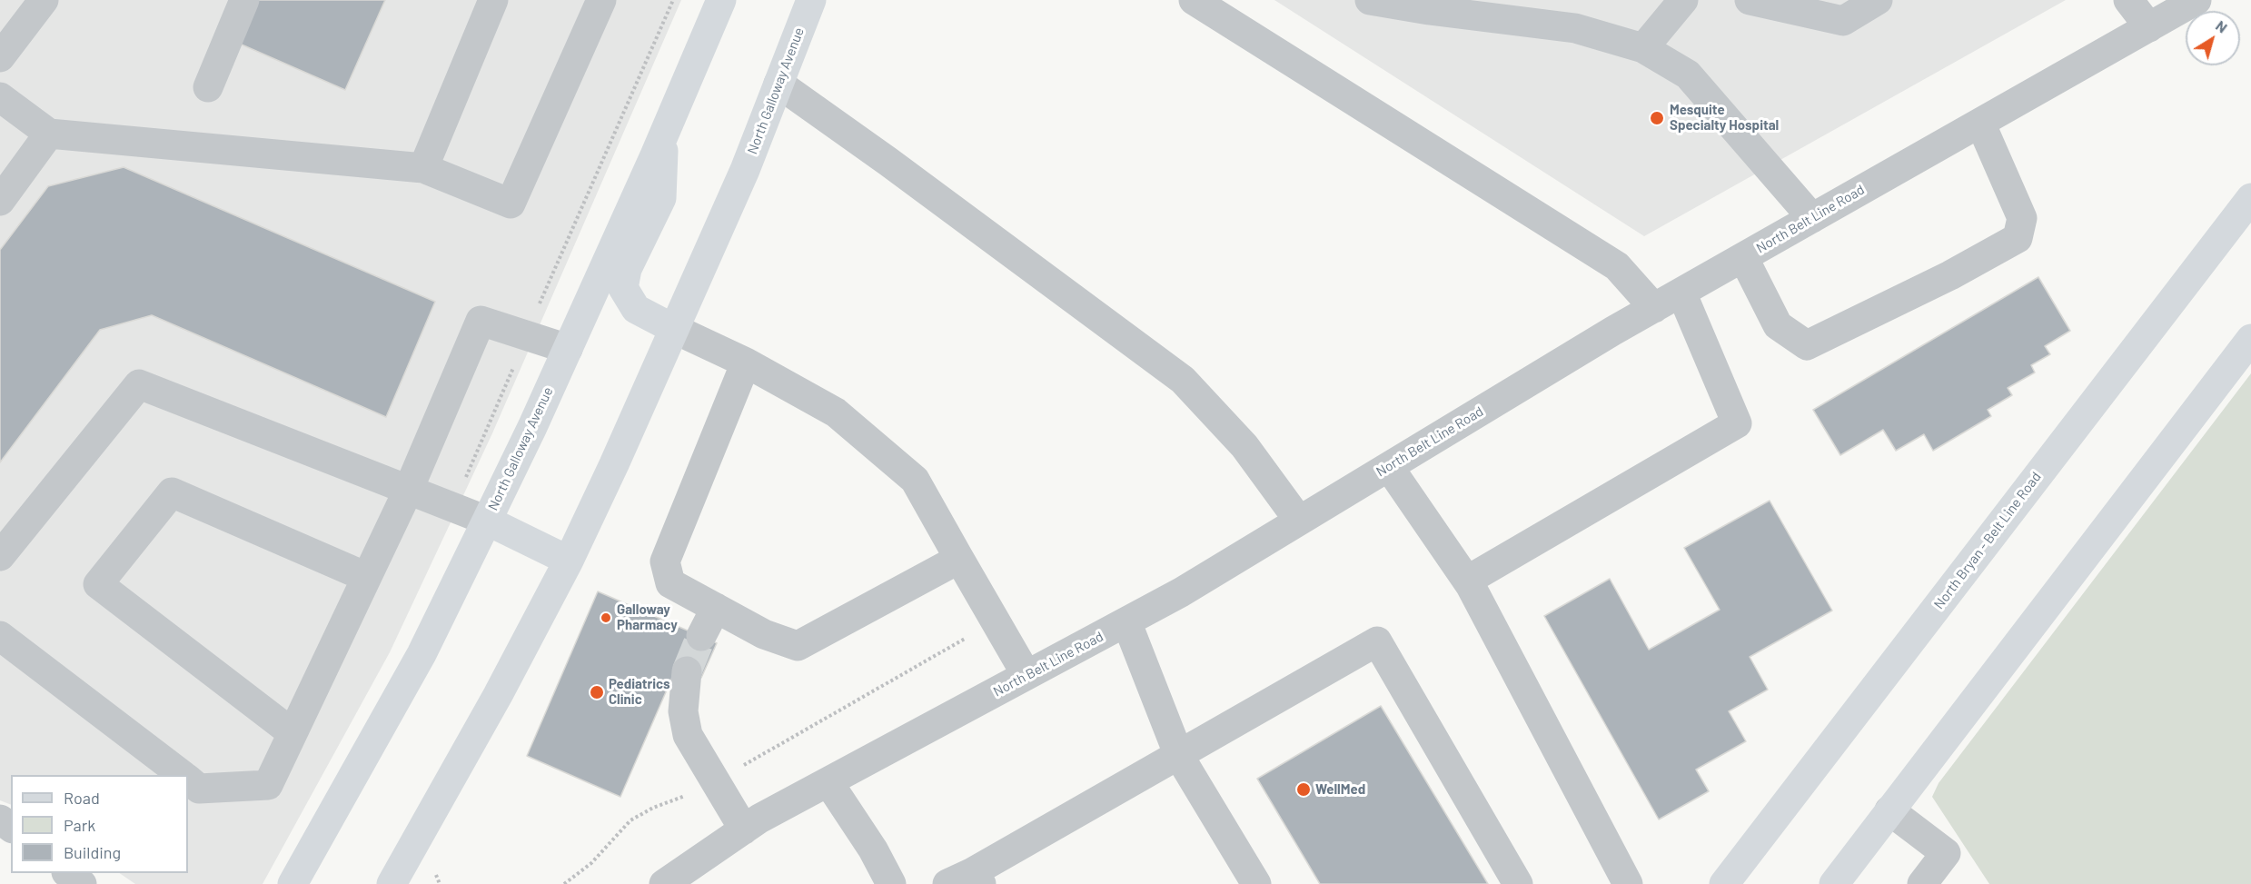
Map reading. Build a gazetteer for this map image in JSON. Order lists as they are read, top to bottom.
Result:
{
  "streets": {
    "main road": ["North Galloway Avenue", "North Bryan - Belt Line Road"],
    "street": ["North Belt Line Road"]
  },
  "places": [
    "Mesquite Specialty Hospital",
    "Galloway Pharmacy",
    "Pediatrics Clinic",
    "WellMed"
  ],
  "legend": ["Road", "Park", "Building"],
  "north": "top right"
}
